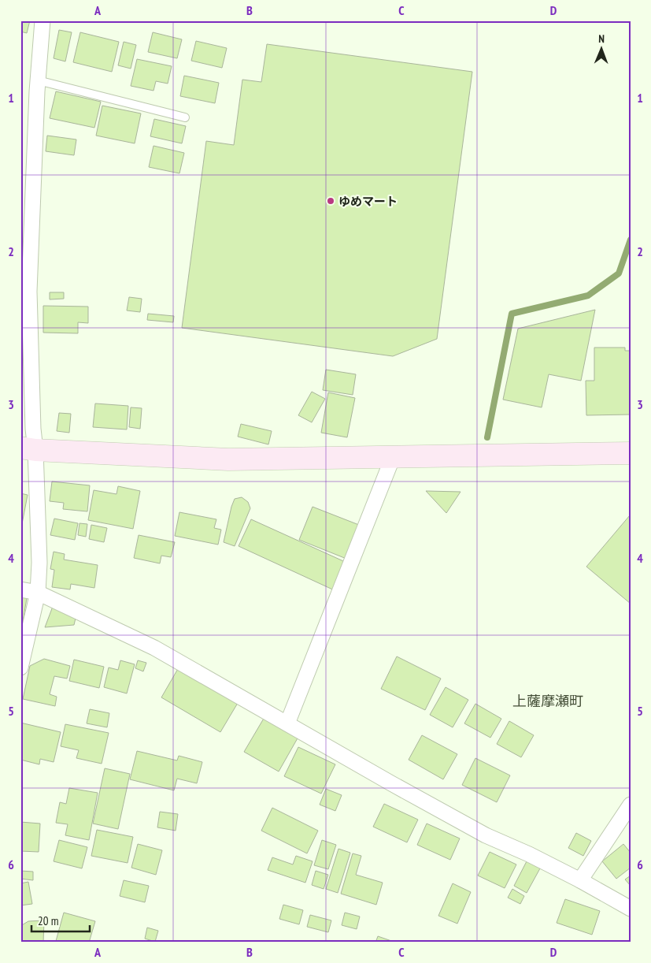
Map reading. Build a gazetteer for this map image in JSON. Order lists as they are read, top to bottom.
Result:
{
  "districts": ["上薩摩瀬町"],
  "places": ["ゆめマート"],
  "scale_bar": "20 m",
  "north": "top",
  "grid": {
    "columns": [
      "A",
      "B",
      "C",
      "D"
    ],
    "rows": [
      "1",
      "2",
      "3",
      "4",
      "5",
      "6"
    ]
  }
}
